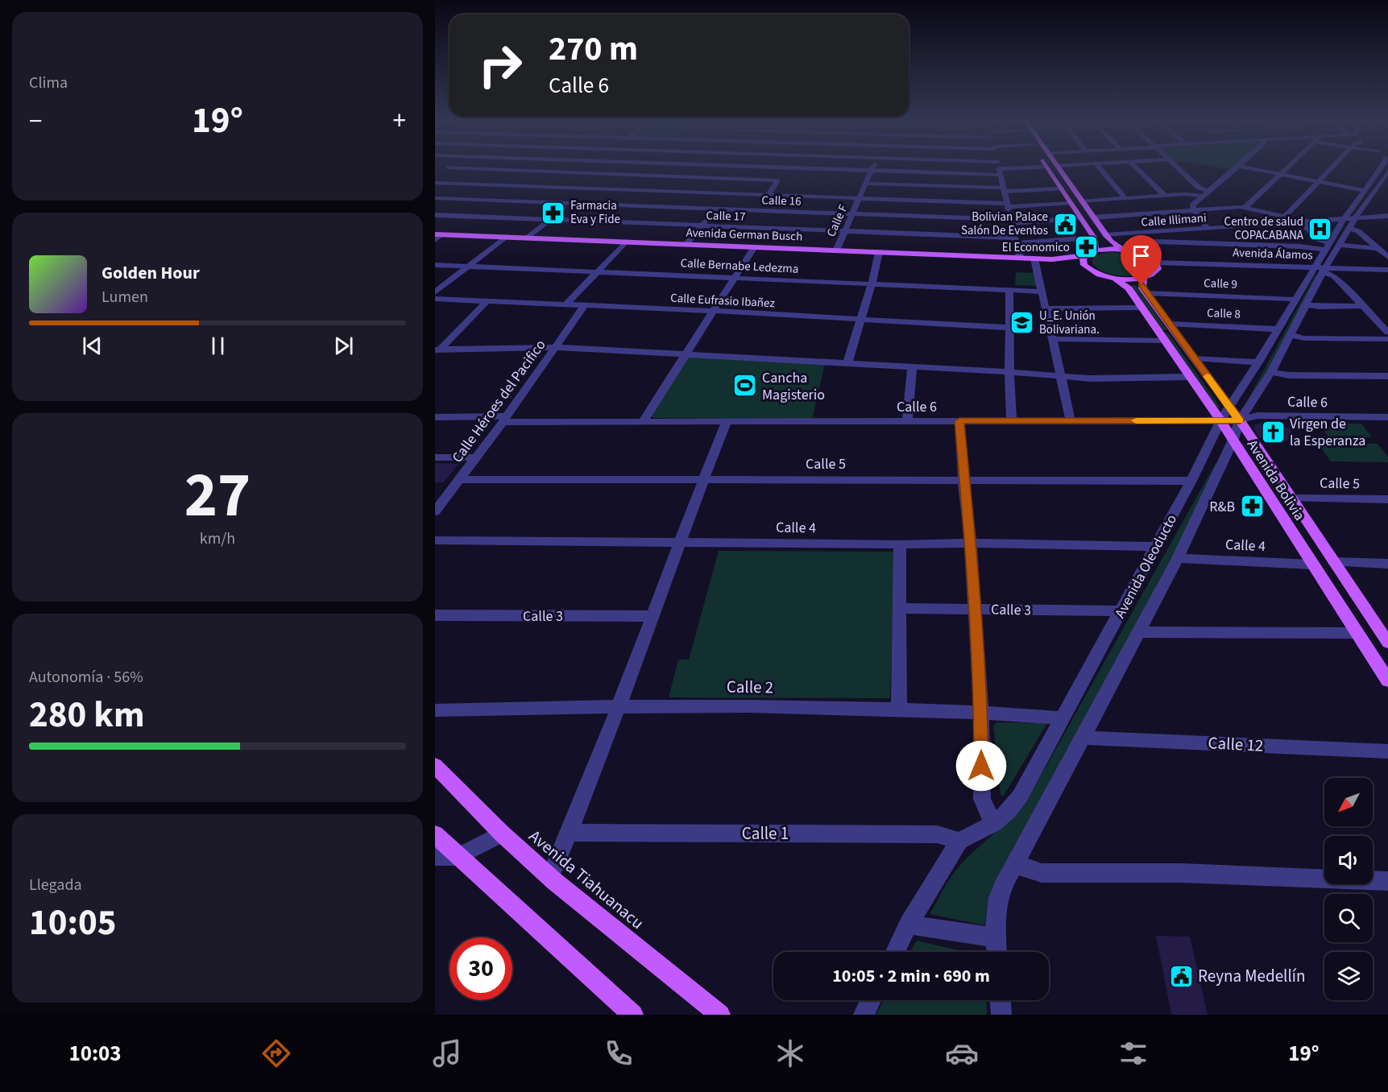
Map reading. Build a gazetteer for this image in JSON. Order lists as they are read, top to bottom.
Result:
{
  "streets": {
    "main road": ["Avenida German Busch", "Avenida Bolivia", "Avenida Tiahuanacu"],
    "street": [
      "Calle 16",
      "Calle 17",
      "Calle Illimani",
      "Calle F",
      "Avenida Álamos",
      "Calle Bernabe Ledezma",
      "Calle 9",
      "Calle Eufrasio Ibañez",
      "Calle 8",
      "Calle Héroes del Pacifico",
      "Calle 6",
      "Calle 5",
      "Calle 4",
      "Avenida Oleoducto",
      "Calle 3",
      "Calle 2",
      "Calle 12",
      "Calle 1"
    ]
  },
  "crossings": [
    ["Calle 16", "Calle F"],
    ["Calle 17", "Calle F"],
    ["Calle Illimani", "Avenida Oleoducto"],
    ["Calle F", "Avenida German Busch"],
    ["Avenida German Busch", "Avenida Bolivia"],
    ["Avenida Álamos", "Avenida Oleoducto"],
    ["Calle 9", "Avenida Bolivia"],
    ["Calle 9", "Avenida Oleoducto"],
    ["Calle Eufrasio Ibañez", "Calle Héroes del Pacifico"],
    ["Calle 8", "Avenida Bolivia"],
    ["Calle 8", "Avenida Oleoducto"],
    ["Calle Héroes del Pacifico", "Calle 6"],
    ["Calle Héroes del Pacifico", "Calle 5"],
    ["Calle 6", "Avenida Bolivia"],
    ["Calle 6", "Avenida Oleoducto"],
    ["Calle 5", "Avenida Bolivia"],
    ["Calle 5", "Avenida Oleoducto"],
    ["Avenida Bolivia", "Calle 4"],
    ["Avenida Bolivia", "Avenida Oleoducto"],
    ["Calle 4", "Avenida Oleoducto"],
    ["Avenida Oleoducto", "Calle 3"],
    ["Avenida Oleoducto", "Calle 2"],
    ["Avenida Oleoducto", "Calle 12"],
    ["Avenida Oleoducto", "Calle 1"]
  ],
  "places": {
    "pharmacy": ["Farmacia Eva y Fide", "El Economico", "R&B"],
    "public building": ["Bolivian Palace Salón De Eventos", "Reyna Medellín"],
    "hospital": ["Centro de salud COPACABANA"],
    "school or university": ["U_E. Unión Bolivariana."],
    "sports": ["Cancha Magisterio"],
    "church": ["Virgen de la Esperanza"]
  },
  "north": "bottom left",
  "page": {
    "tile": [
      "Clima",
      ["27", "km/h"],
      ["Autonomía · 56%", "280 km"],
      ["Llegada", "10:05"]
    ],
    "turn": ["270 m", "Calle 6"],
    "heat": ["−", "19°", "+"],
    "song": ["Golden Hour", "Lumen"],
    "limit": "30",
    "trip": "10:05 · 2 min · 690 m",
    "tabs": ["10:03", "19°"]
  }
}
